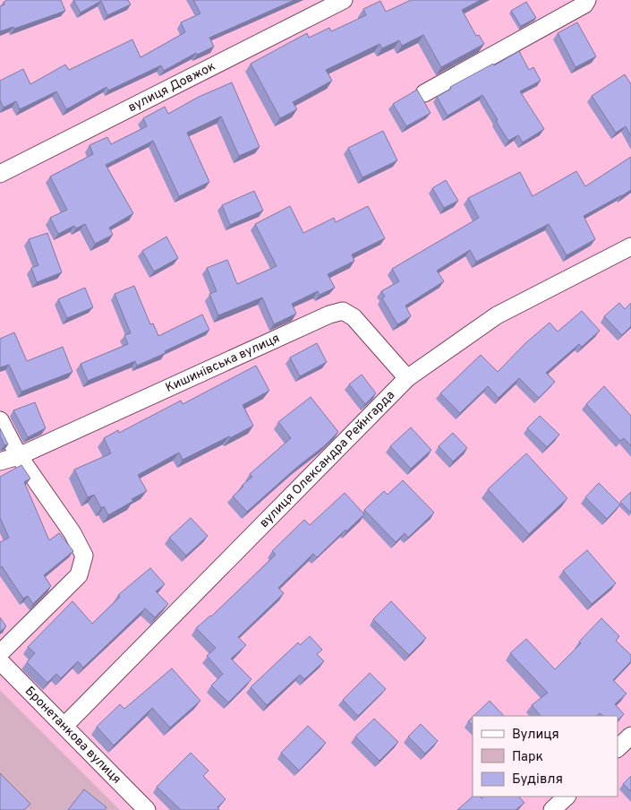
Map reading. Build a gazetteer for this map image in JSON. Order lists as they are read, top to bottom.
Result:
{
  "streets": {
    "street": [
      "вулиця Довжок",
      "Кишинівська вулиця",
      "вулиця Олександра Рейнгарда",
      "Бронетанкова вулиця"
    ]
  },
  "crossings": [
    ["Кишинівська вулиця", "вулиця Олександра Рейнгарда"],
    ["вулиця Олександра Рейнгарда", "Бронетанкова вулиця"]
  ],
  "legend": ["Вулиця", "Парк", "Будівля"]
}
